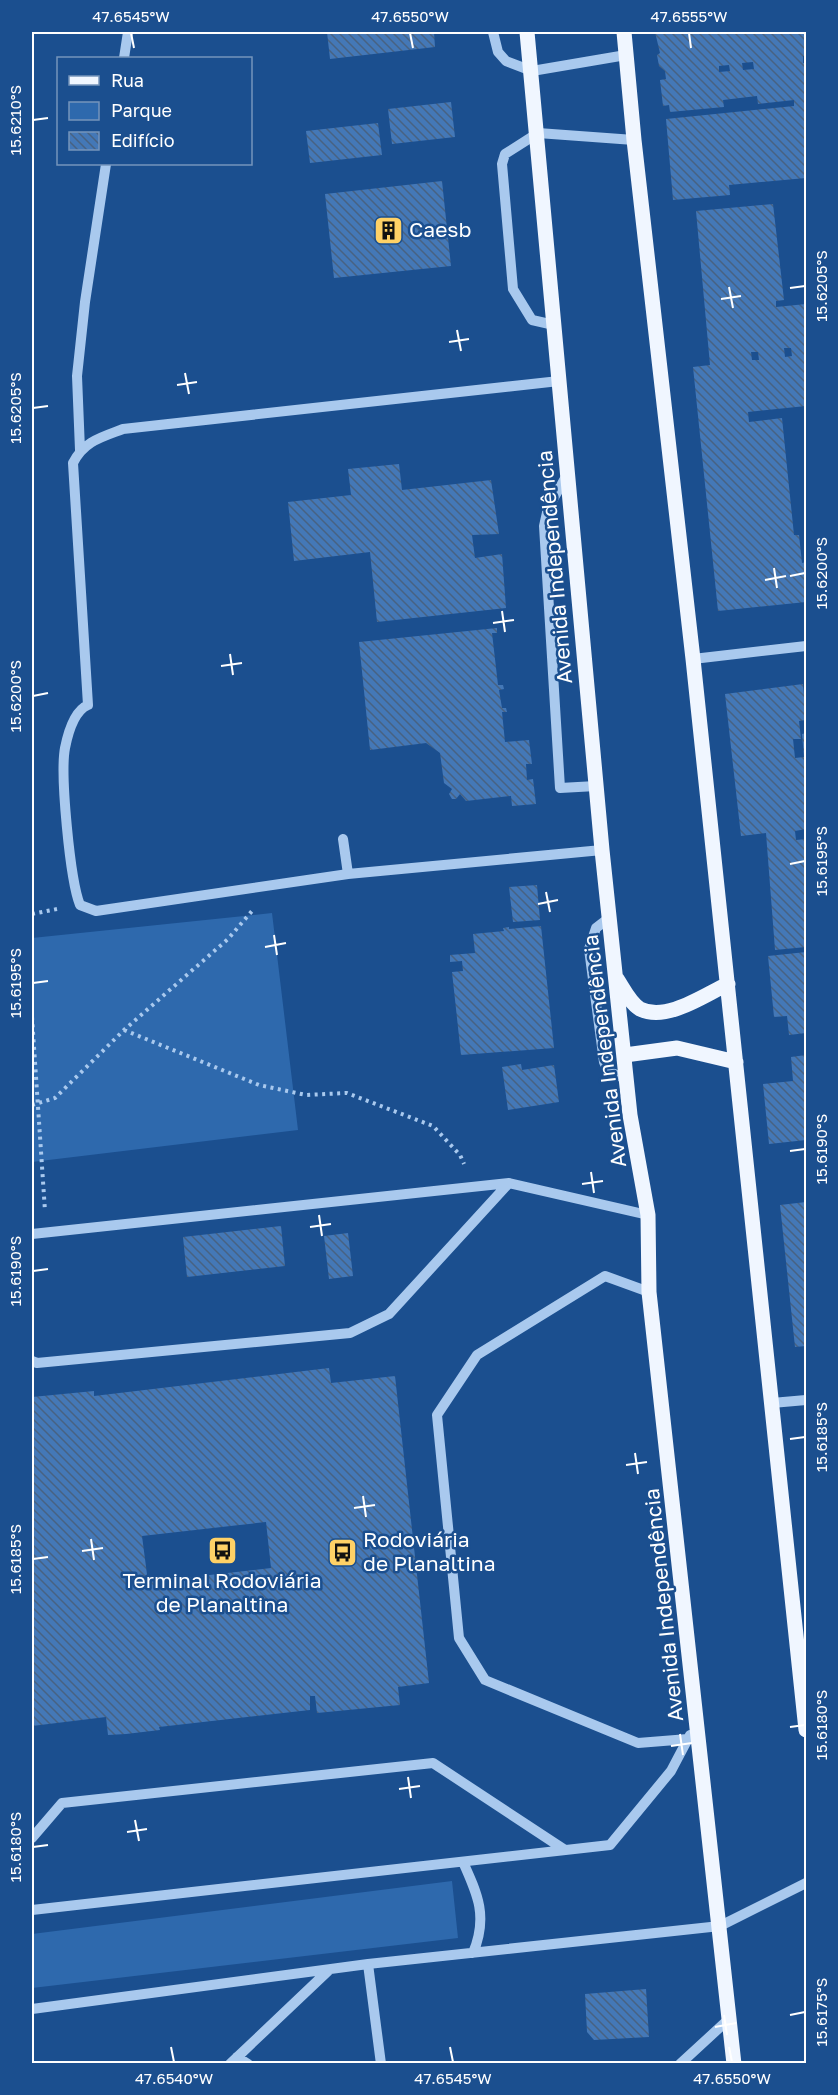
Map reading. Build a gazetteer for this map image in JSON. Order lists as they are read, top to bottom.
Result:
{
  "streets": {
    "main road": ["Avenida Independência"]
  },
  "places": {
    "building": ["Caesb"],
    "bus stop": ["Terminal Rodoviária de Planaltina", "Rodoviária de Planaltina"]
  },
  "legend": ["Rua", "Parque", "Edifício"],
  "coordinates": [
    "47.6545°W",
    "47.6550°W",
    "47.6555°W",
    "15.6210°S",
    "15.6205°S",
    "15.6200°S",
    "15.6195°S",
    "15.6190°S",
    "15.6185°S",
    "15.6180°S",
    "15.6175°S",
    "47.6540°W"
  ]
}
